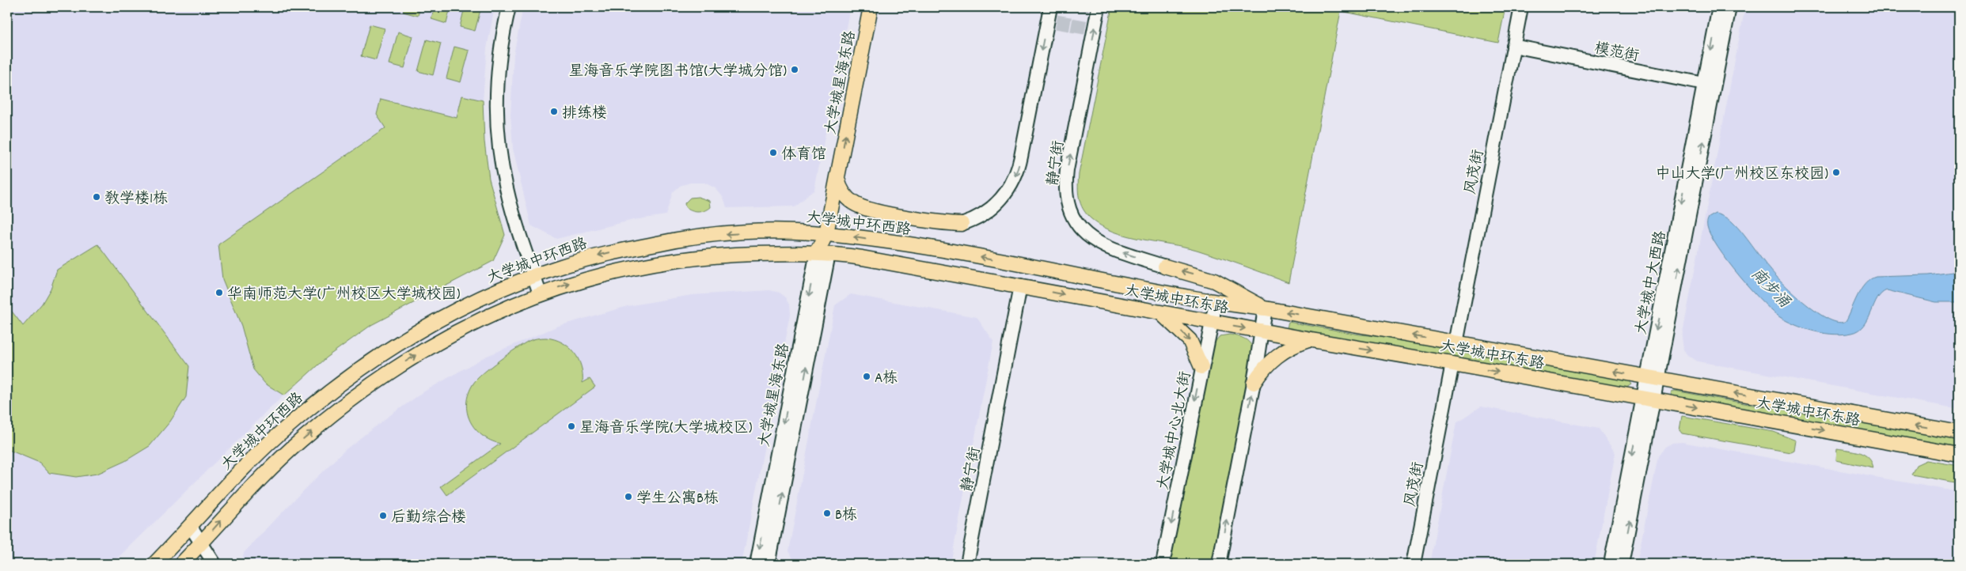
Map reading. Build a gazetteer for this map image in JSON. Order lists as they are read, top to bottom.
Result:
{
  "streets": {
    "main road": [
      "模范街",
      "大学城星海东路",
      "静宁街",
      "风茂街",
      "大学城中环西路",
      "大学城中大西路",
      "大学城中环东路",
      "大学城中心北大街"
    ]
  },
  "crossings": [
    ["模范街", "风茂街"],
    ["模范街", "大学城中大西路"],
    ["大学城星海东路", "大学城中环西路"],
    ["静宁街", "大学城中环东路"],
    ["风茂街", "大学城中环东路"],
    ["大学城中环西路", "大学城中环东路"],
    ["大学城中大西路", "大学城中环东路"],
    ["大学城中环东路", "大学城中心北大街"]
  ],
  "one_way": ["静宁街"],
  "water": ["南步涌"],
  "places": [
    "星海音乐学院图书馆(大学城分馆)",
    "排练楼",
    "体育馆",
    "中山大学(广州校区东校园)",
    "教学楼1栋",
    "华南师范大学(广州校区大学城校园)",
    "A栋",
    "星海音乐学院(大学城校区)",
    "学生公寓B栋",
    "B栋",
    "后勤综合楼"
  ]
}
